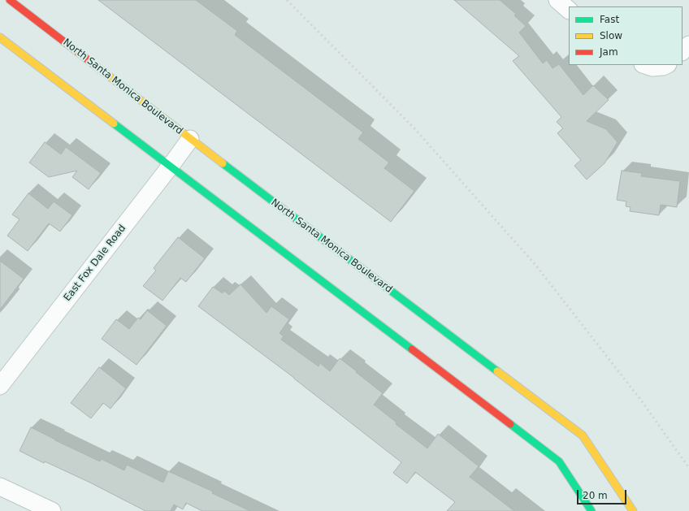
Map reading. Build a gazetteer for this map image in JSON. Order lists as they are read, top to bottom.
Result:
{
  "streets": {
    "street": ["North Santa Monica Boulevard", "East Fox Dale Road"]
  },
  "crossings": [
    ["North Santa Monica Boulevard", "East Fox Dale Road"]
  ],
  "legend": ["Fast", "Slow", "Jam"],
  "scale_bar": "20 m"
}
